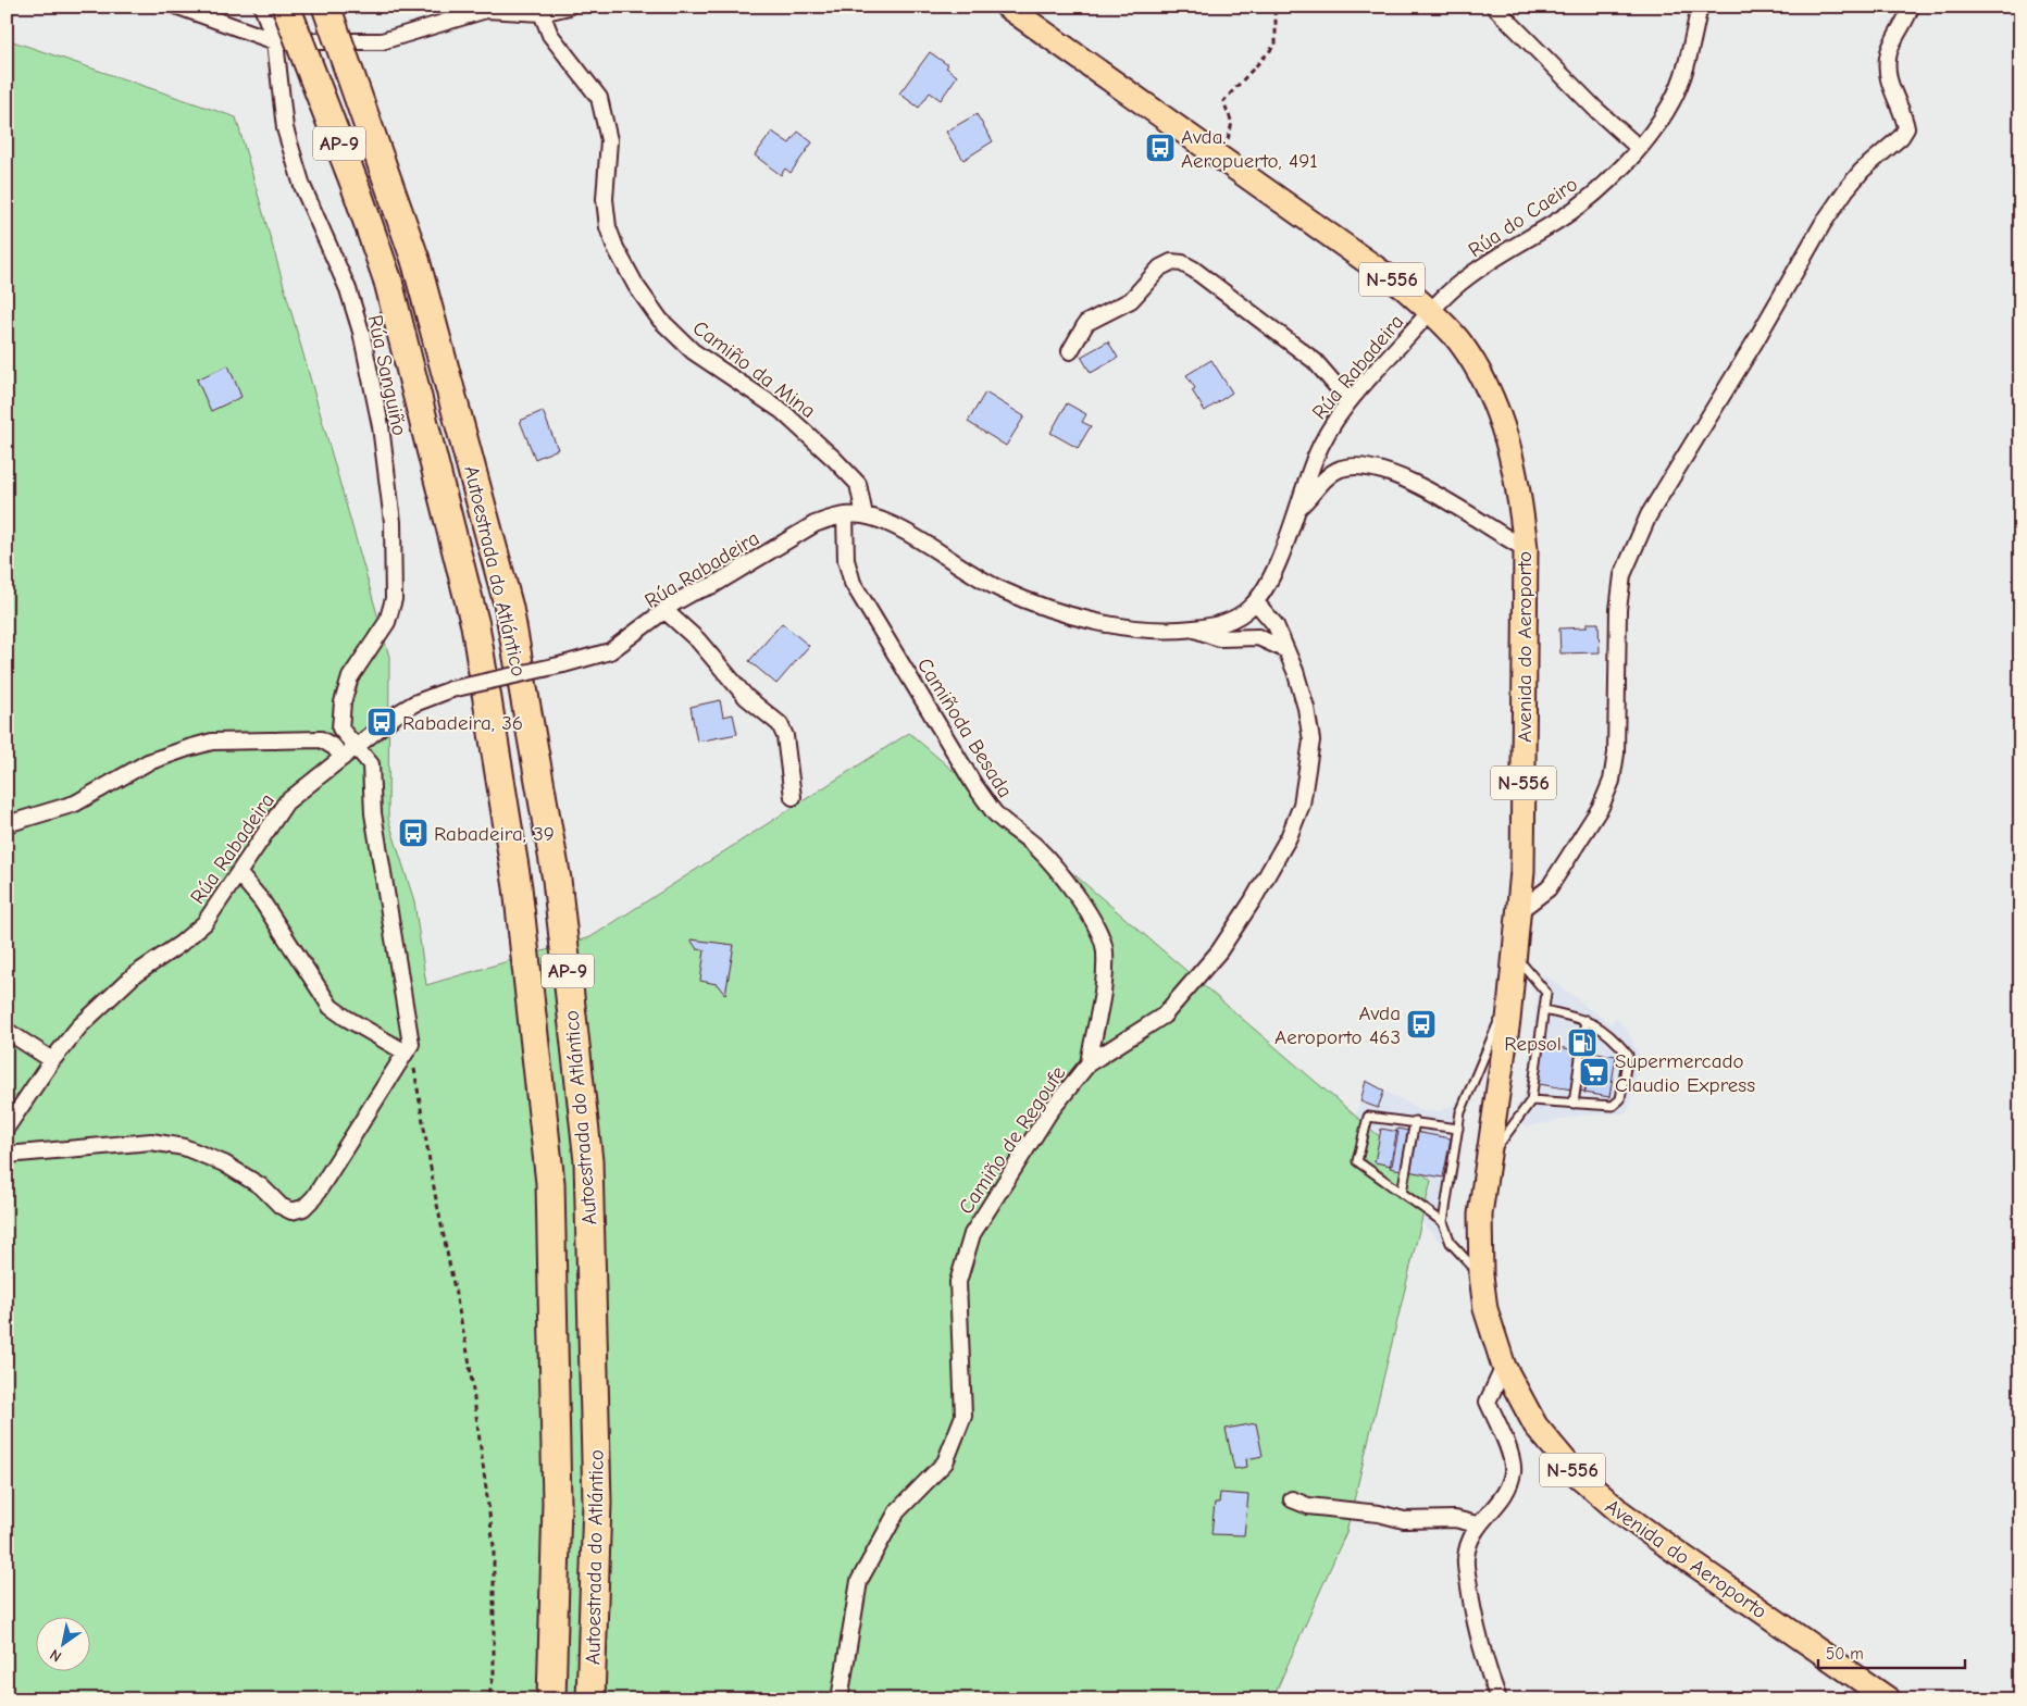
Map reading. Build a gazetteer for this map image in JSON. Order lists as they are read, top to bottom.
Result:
{
  "streets": {
    "highway": ["AP-9", "Autoestrada do Atlántico"],
    "main road": ["N-556", "Avenida do Aeroporto"],
    "street": [
      "Rúa do Caeiro",
      "Rúa Rabadeira",
      "Camiño da Mina",
      "Rúa Sanguiño",
      "Camiñoda Besada",
      "Camiño de Regoufe"
    ]
  },
  "crossings": [
    ["Rúa do Caeiro", "Rúa Rabadeira"],
    ["Rúa do Caeiro", "Avenida do Aeroporto"],
    ["Rúa Rabadeira", "Camiño da Mina"],
    ["Rúa Rabadeira", "Rúa Sanguiño"],
    ["Rúa Rabadeira", "Avenida do Aeroporto"],
    ["Rúa Rabadeira", "Camiñoda Besada"],
    ["Rúa Rabadeira", "Camiño de Regoufe"],
    ["Camiñoda Besada", "Camiño de Regoufe"]
  ],
  "places": {
    "bus stop": [
      "Avda. Aeropuerto, 491",
      "Rabadeira, 36",
      "Rabadeira, 39",
      "Avda Aeroporto 463"
    ],
    "fuel station": ["Repsol"],
    "supermarket": ["Supermercado Claudio Express"]
  },
  "scale_bar": "50 m",
  "north": "bottom left"
}
